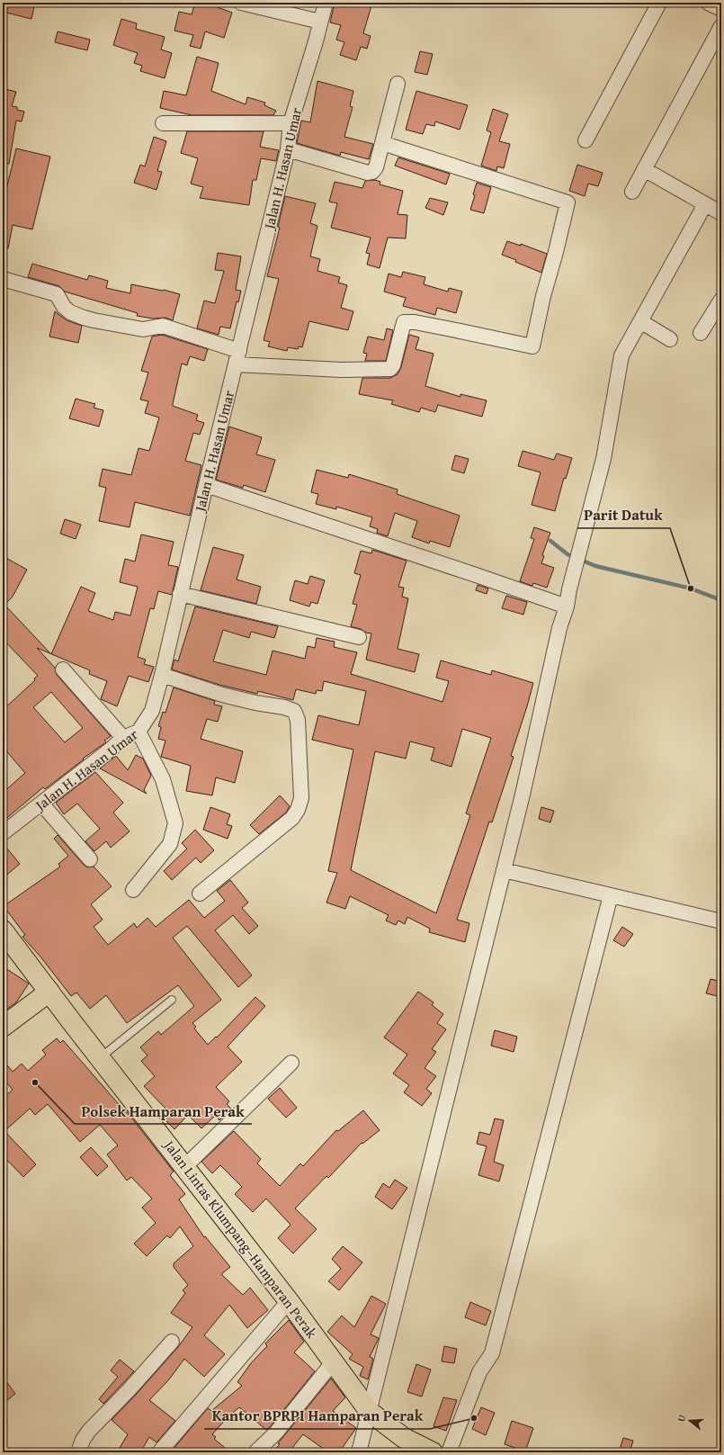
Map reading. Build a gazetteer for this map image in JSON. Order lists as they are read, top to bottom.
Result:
{
  "streets": {
    "main road": ["Jalan Lintas Klumpang–Hamparan Perak"],
    "street": ["Jalan H. Hasan Umar"]
  },
  "places": ["Parit Datuk", "Polsek Hamparan Perak", "Kantor BPRPI Hamparan Perak"],
  "north": "left"
}
